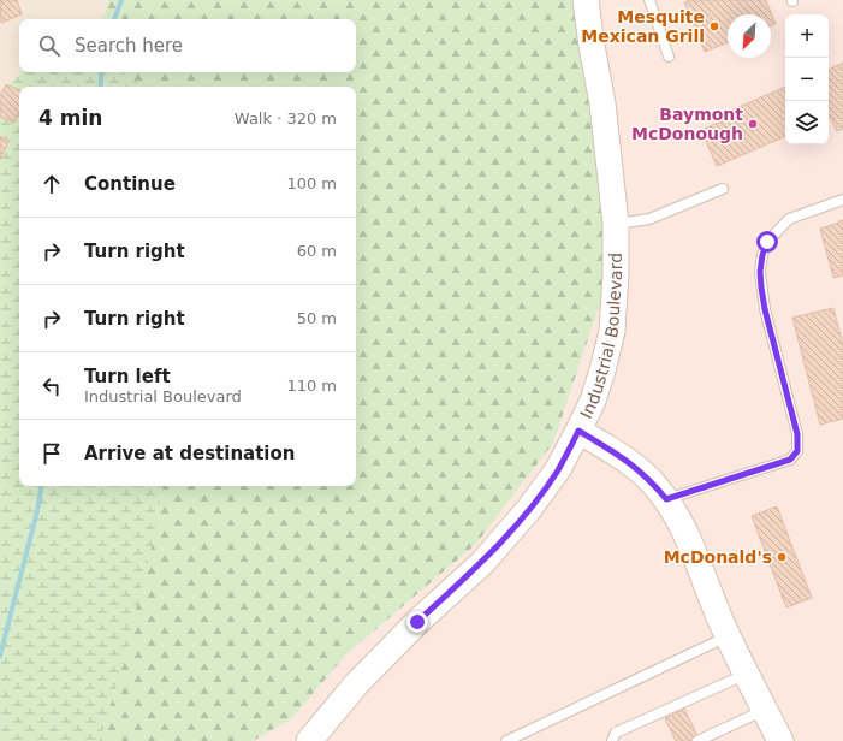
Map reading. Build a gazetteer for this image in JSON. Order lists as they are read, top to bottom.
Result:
{
  "streets": {
    "street": ["Industrial Boulevard"]
  },
  "places": ["Mesquite Mexican Grill", "Baymont McDonough", "McDonald's"],
  "north": "bottom left",
  "page": {
    "map_buttons": ["+", "−"],
    "search": "Search here",
    "heading": ["4 min", "Walk · 320 m"],
    "list": [
      ["Continue", "100 m"],
      ["Turn right", "60 m"],
      ["Turn right", "50 m"],
      ["Turn left", "Industrial Boulevard", "110 m"],
      "Arrive at destination"
    ]
  }
}
